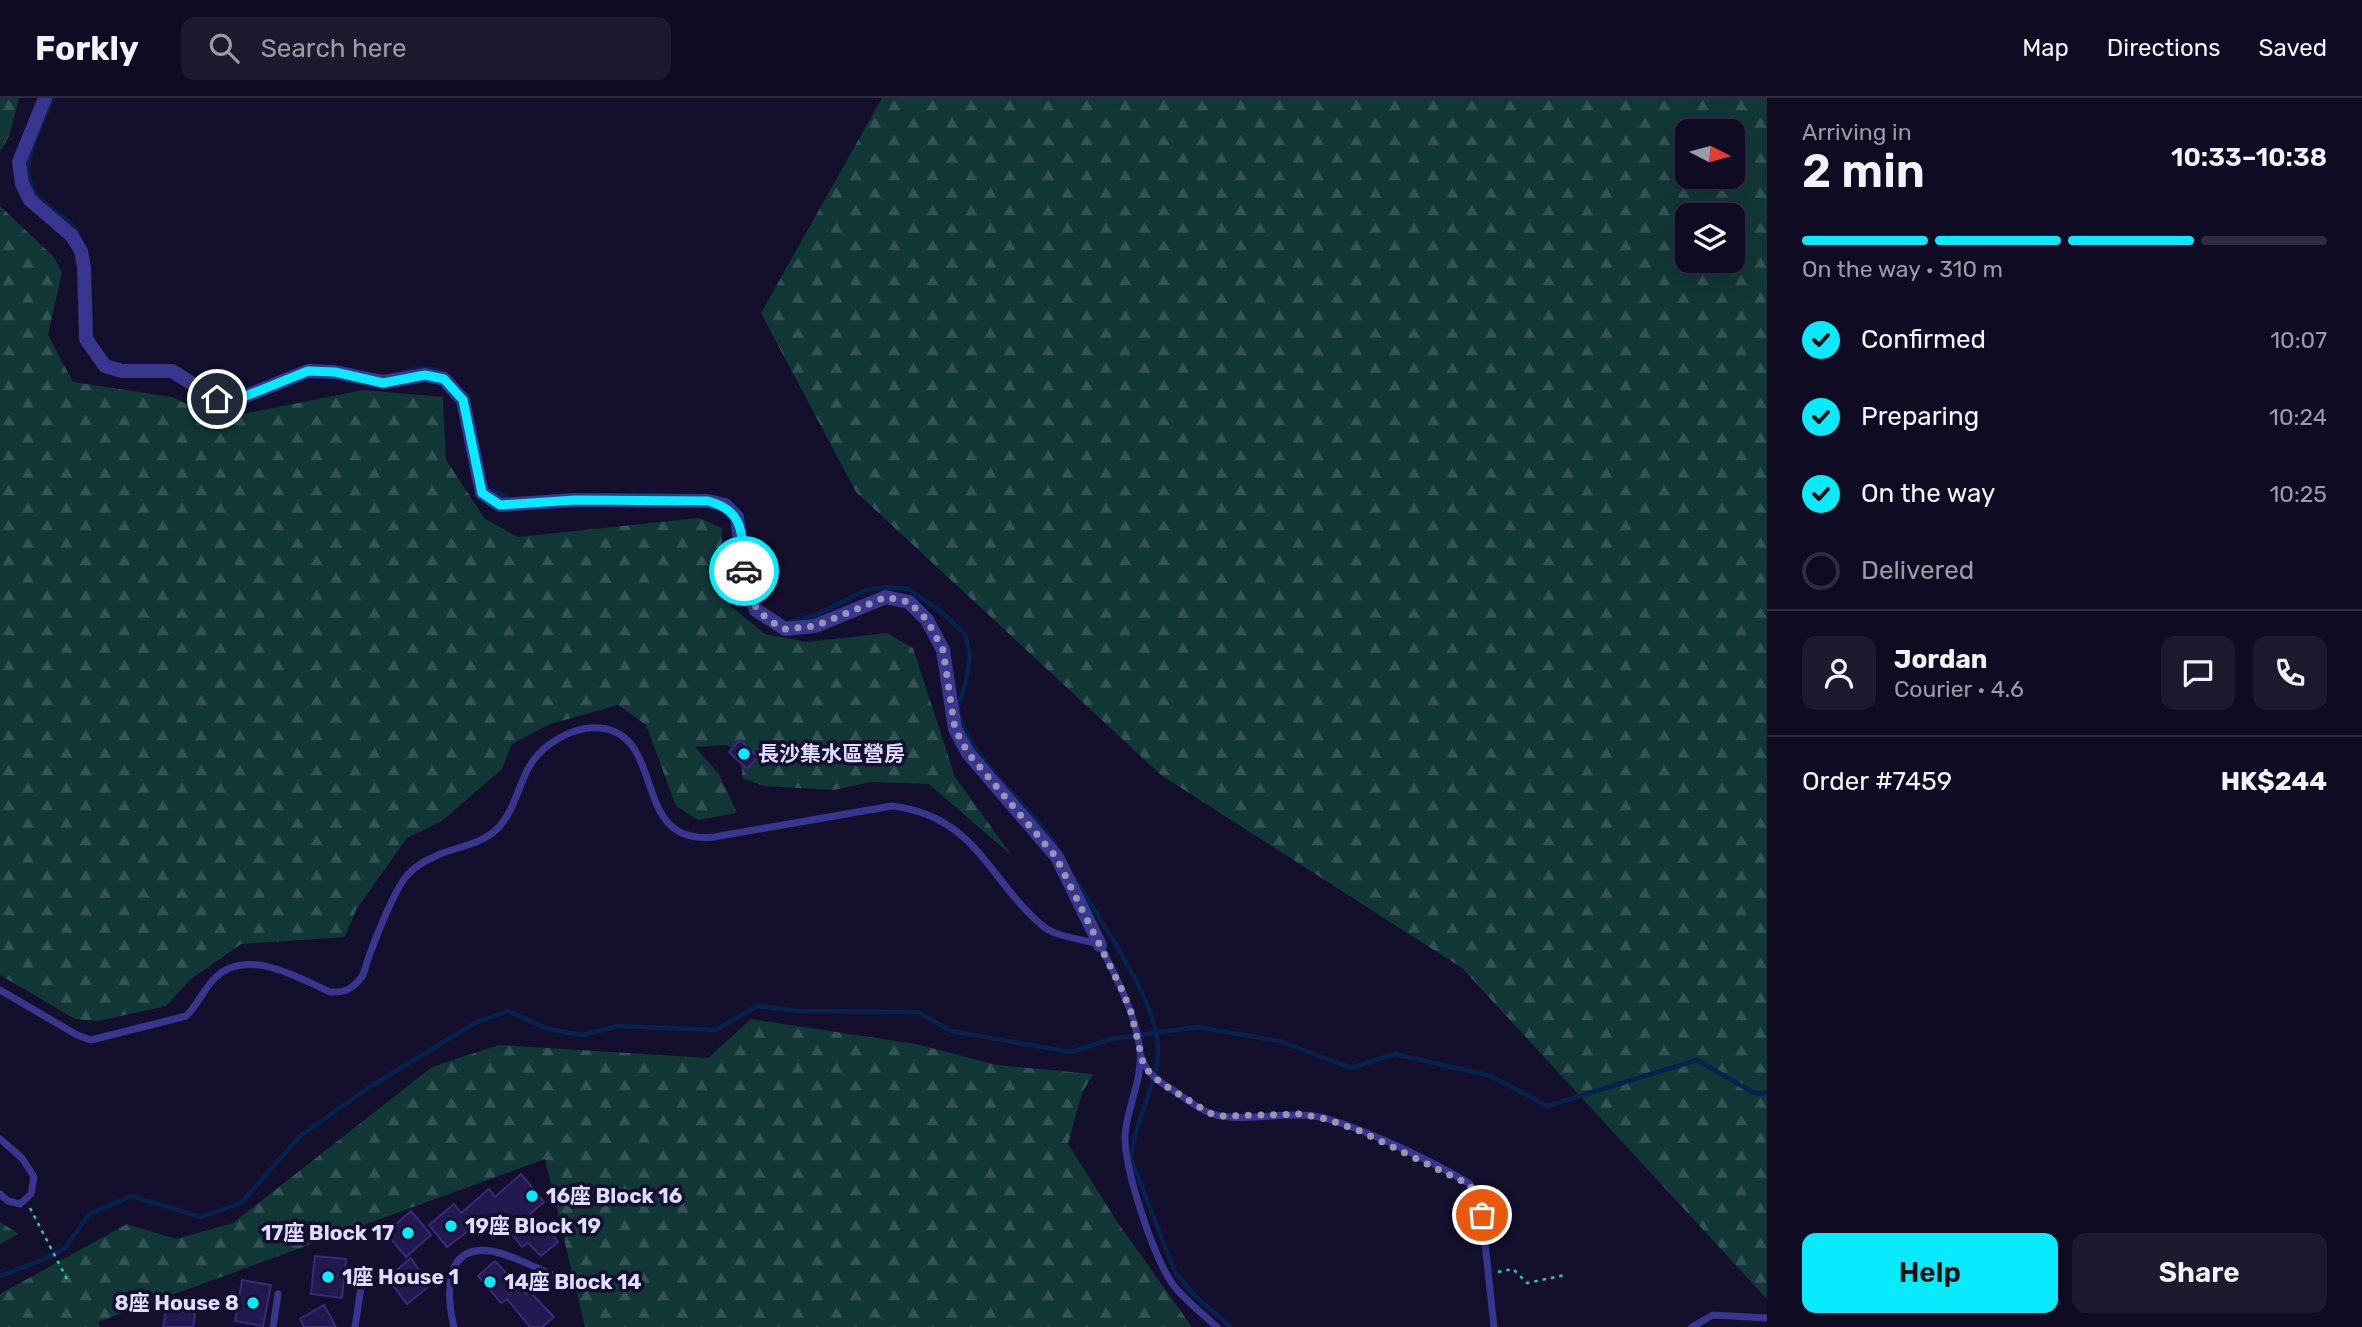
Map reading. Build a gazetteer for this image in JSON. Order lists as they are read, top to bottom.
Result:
{
  "places": [
    "長沙集水區營房",
    "16座 Block 16",
    "19座 Block 19",
    "17座 Block 17",
    "1座 House 1",
    "14座 Block 14",
    "8座 House 8"
  ],
  "north": "right",
  "page": {
    "header": "Forkly",
    "search": "Search here",
    "nav": ["Map", "Directions", "Saved"],
    "heading": ["2 min", "Arriving in", "10:33–10:38"],
    "panel": [
      "Jordan",
      "Courier · 4.6",
      "Order #7459",
      "HK$244"
    ],
    "bar": "On the way · 310 m",
    "list": [
      ["Confirmed", "10:07"],
      ["Preparing", "10:24"],
      ["On the way", "10:25"],
      "Delivered"
    ],
    "buttons": ["Help", "Share"]
  }
}
